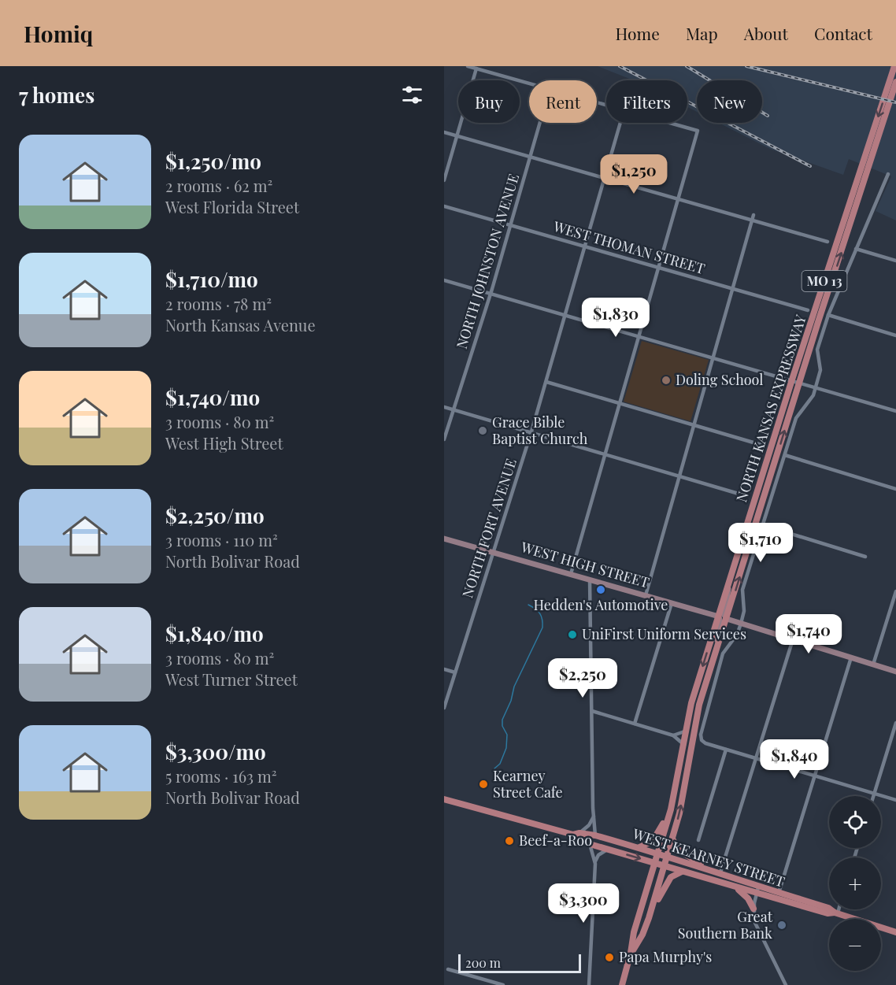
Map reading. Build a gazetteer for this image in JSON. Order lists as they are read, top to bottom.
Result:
{
  "streets": {
    "main road": ["MO 13", "NORTH KANSAS EXPRESSWAY", "WEST KEARNEY STREET"],
    "street": [
      "WEST THOMAN STREET",
      "NORTH JOHNSTON AVENUE",
      "NORTH FORT AVENUE",
      "WEST HIGH STREET"
    ]
  },
  "crossings": [
    ["WEST THOMAN STREET", "NORTH JOHNSTON AVENUE"],
    ["WEST THOMAN STREET", "NORTH FORT AVENUE"],
    ["NORTH KANSAS EXPRESSWAY", "WEST HIGH STREET"],
    ["NORTH KANSAS EXPRESSWAY", "WEST KEARNEY STREET"],
    ["NORTH FORT AVENUE", "WEST HIGH STREET"]
  ],
  "places": [
    "Doling School",
    "Grace Bible Baptist Church",
    "Hedden's Automotive",
    "UniFirst Uniform Services",
    "Kearney Street Cafe",
    "Beef-a-Roo",
    "Great Southern Bank",
    "Papa Murphy's"
  ],
  "scale_bar": "200 m",
  "page": {
    "header": "Homiq",
    "nav": [
      "Home",
      "Map",
      "About",
      "Contact"
    ],
    "heading": "7 homes",
    "chip": [
      "Buy",
      "Rent",
      "Filters",
      "New"
    ],
    "list": [
      {
        "name": "$1,250/mo",
        "note": "2 rooms · 62 m² · West Florida Street"
      },
      {
        "name": "$1,710/mo",
        "note": "2 rooms · 78 m² · North Kansas Avenue"
      },
      {
        "name": "$1,740/mo",
        "note": "3 rooms · 80 m² · West High Street"
      },
      {
        "name": "$2,250/mo",
        "note": "3 rooms · 110 m² · North Bolivar Road"
      },
      {
        "name": "$1,840/mo",
        "note": "3 rooms · 80 m² · West Turner Street"
      },
      {
        "name": "$3,300/mo",
        "note": "5 rooms · 163 m² · North Bolivar Road"
      }
    ],
    "price": [
      "$1,250",
      "$1,830",
      "$1,710",
      "$1,740",
      "$2,250",
      "$1,840",
      "$3,300"
    ],
    "map_buttons": ["+", "−"],
    "scale": "200 m"
  }
}
